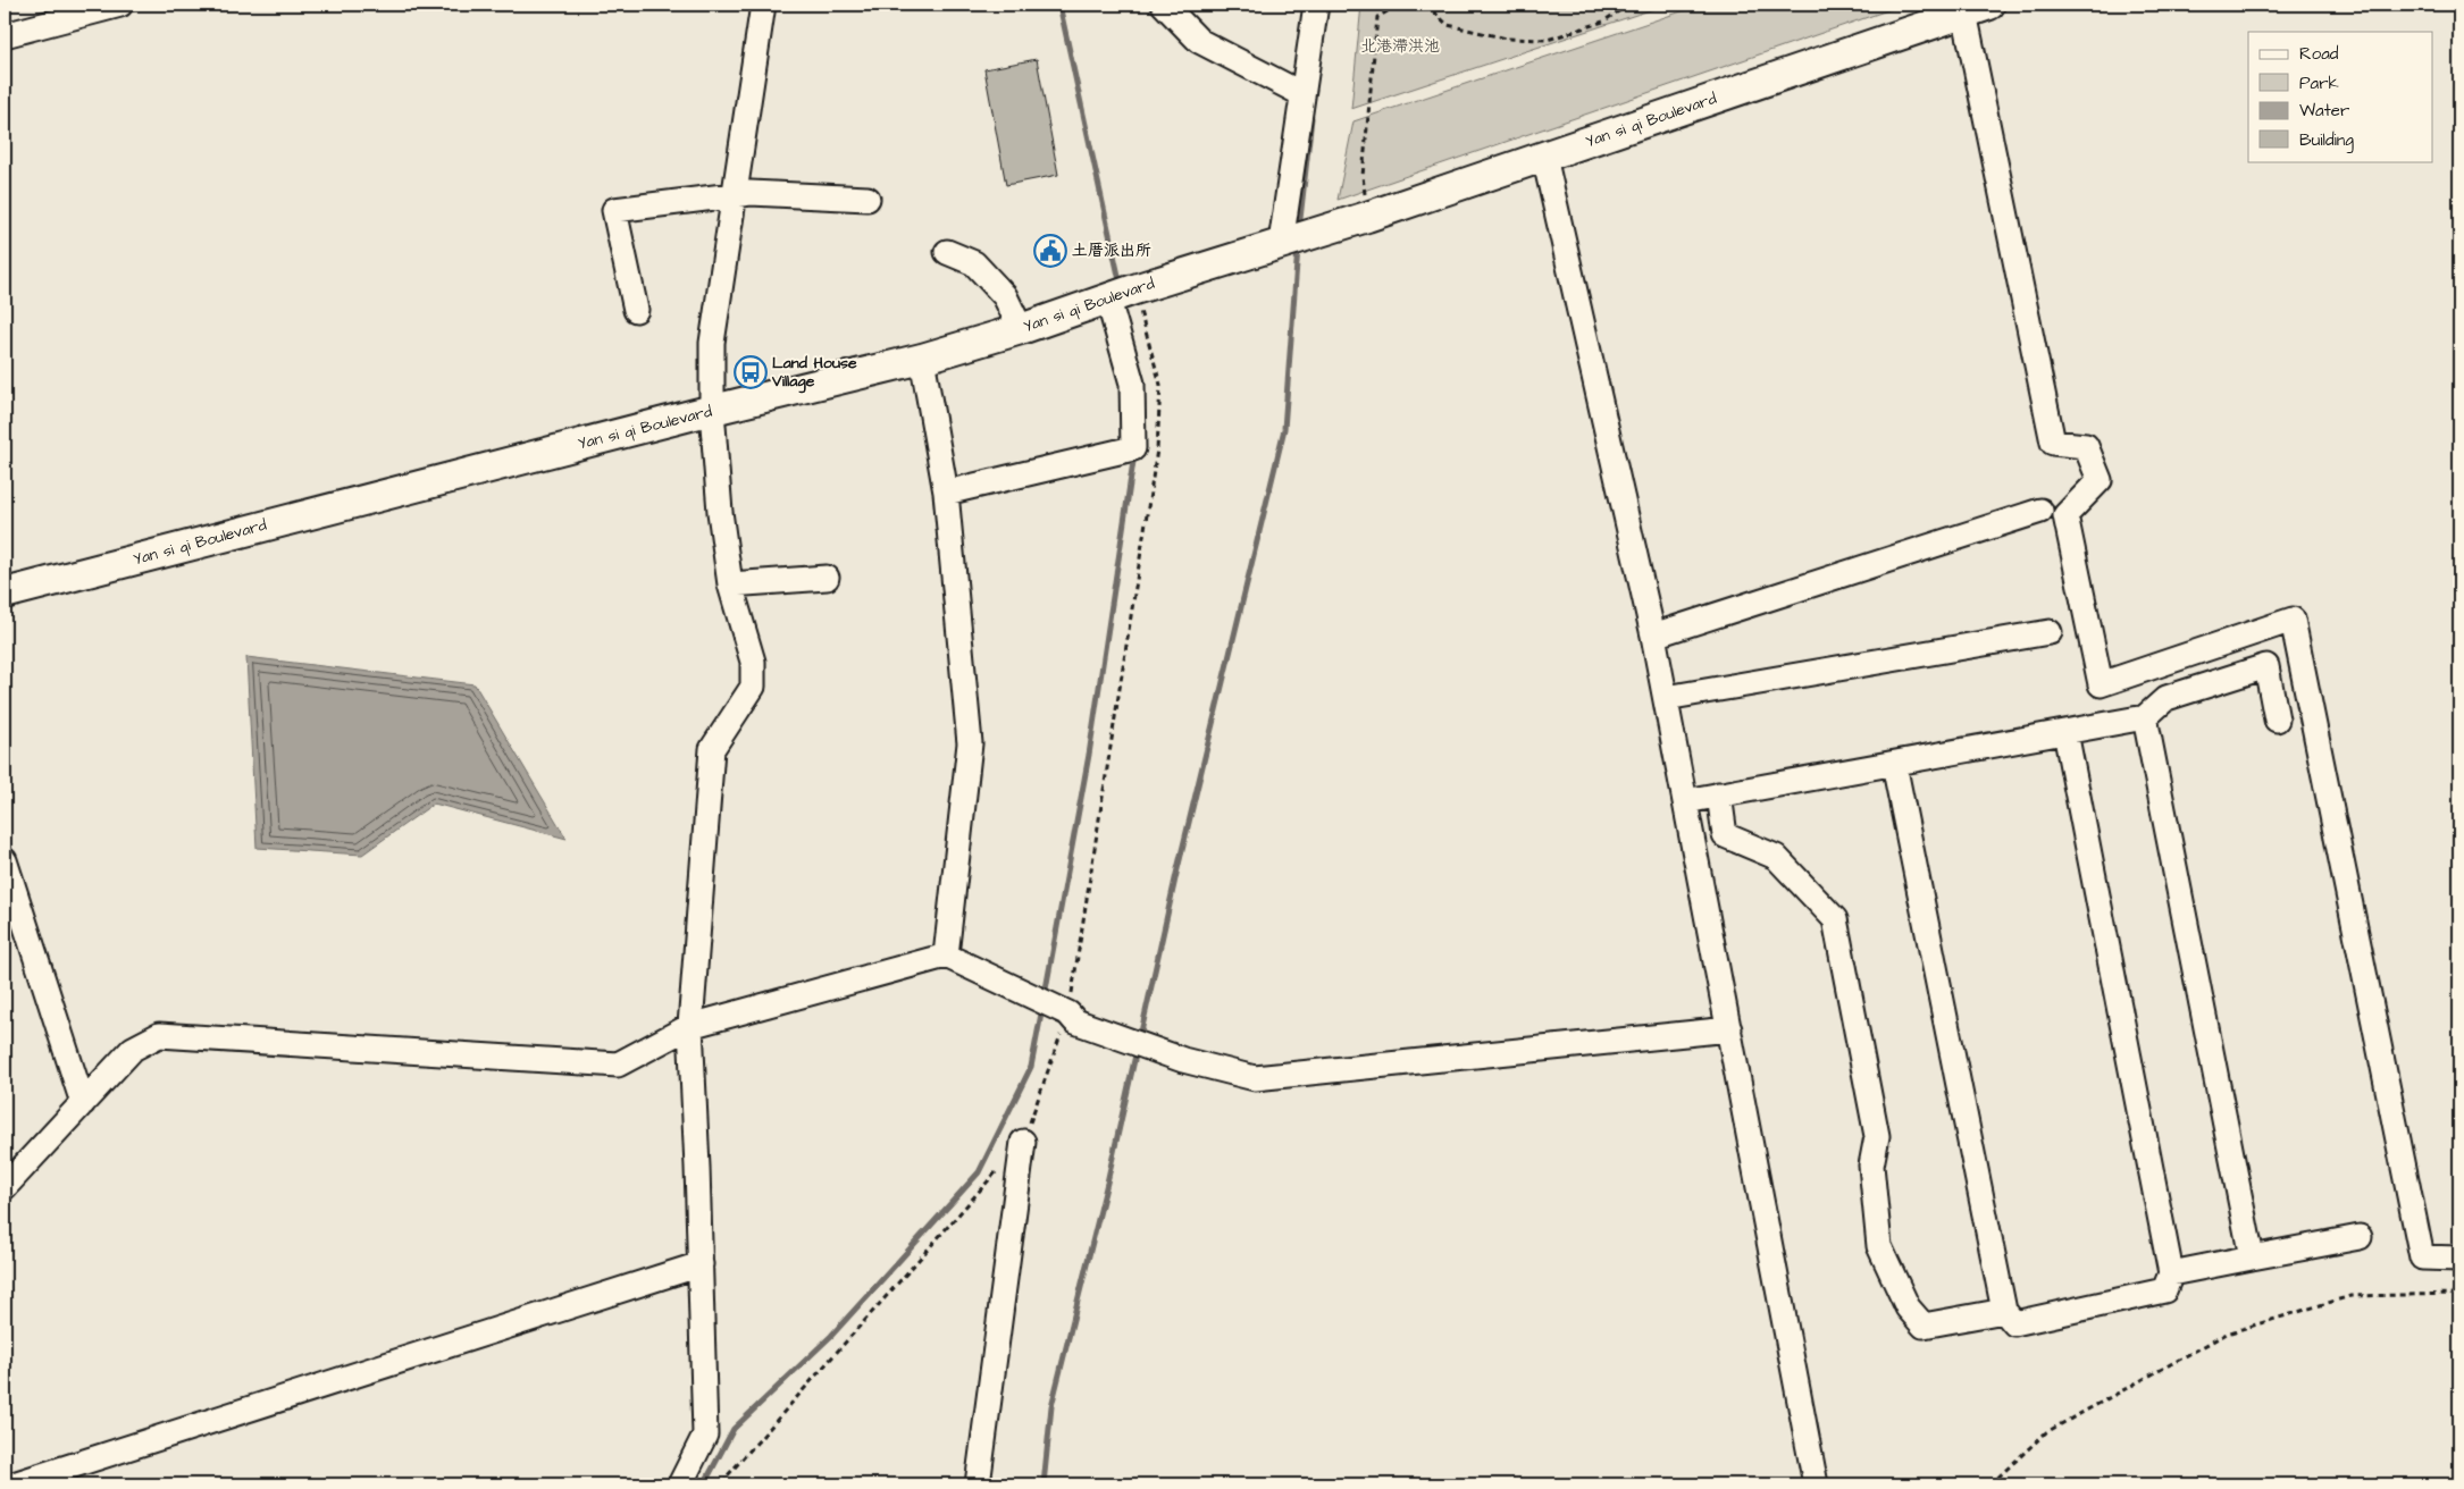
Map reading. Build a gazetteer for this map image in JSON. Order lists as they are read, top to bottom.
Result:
{
  "streets": {
    "main road": ["Yan si qi Boulevard"]
  },
  "parks": ["北港滯洪池"],
  "places": {
    "public building": ["土厝派出所"],
    "bus stop": ["Land House Village"]
  },
  "legend": [
    "Road",
    "Park",
    "Water",
    "Building"
  ]
}
